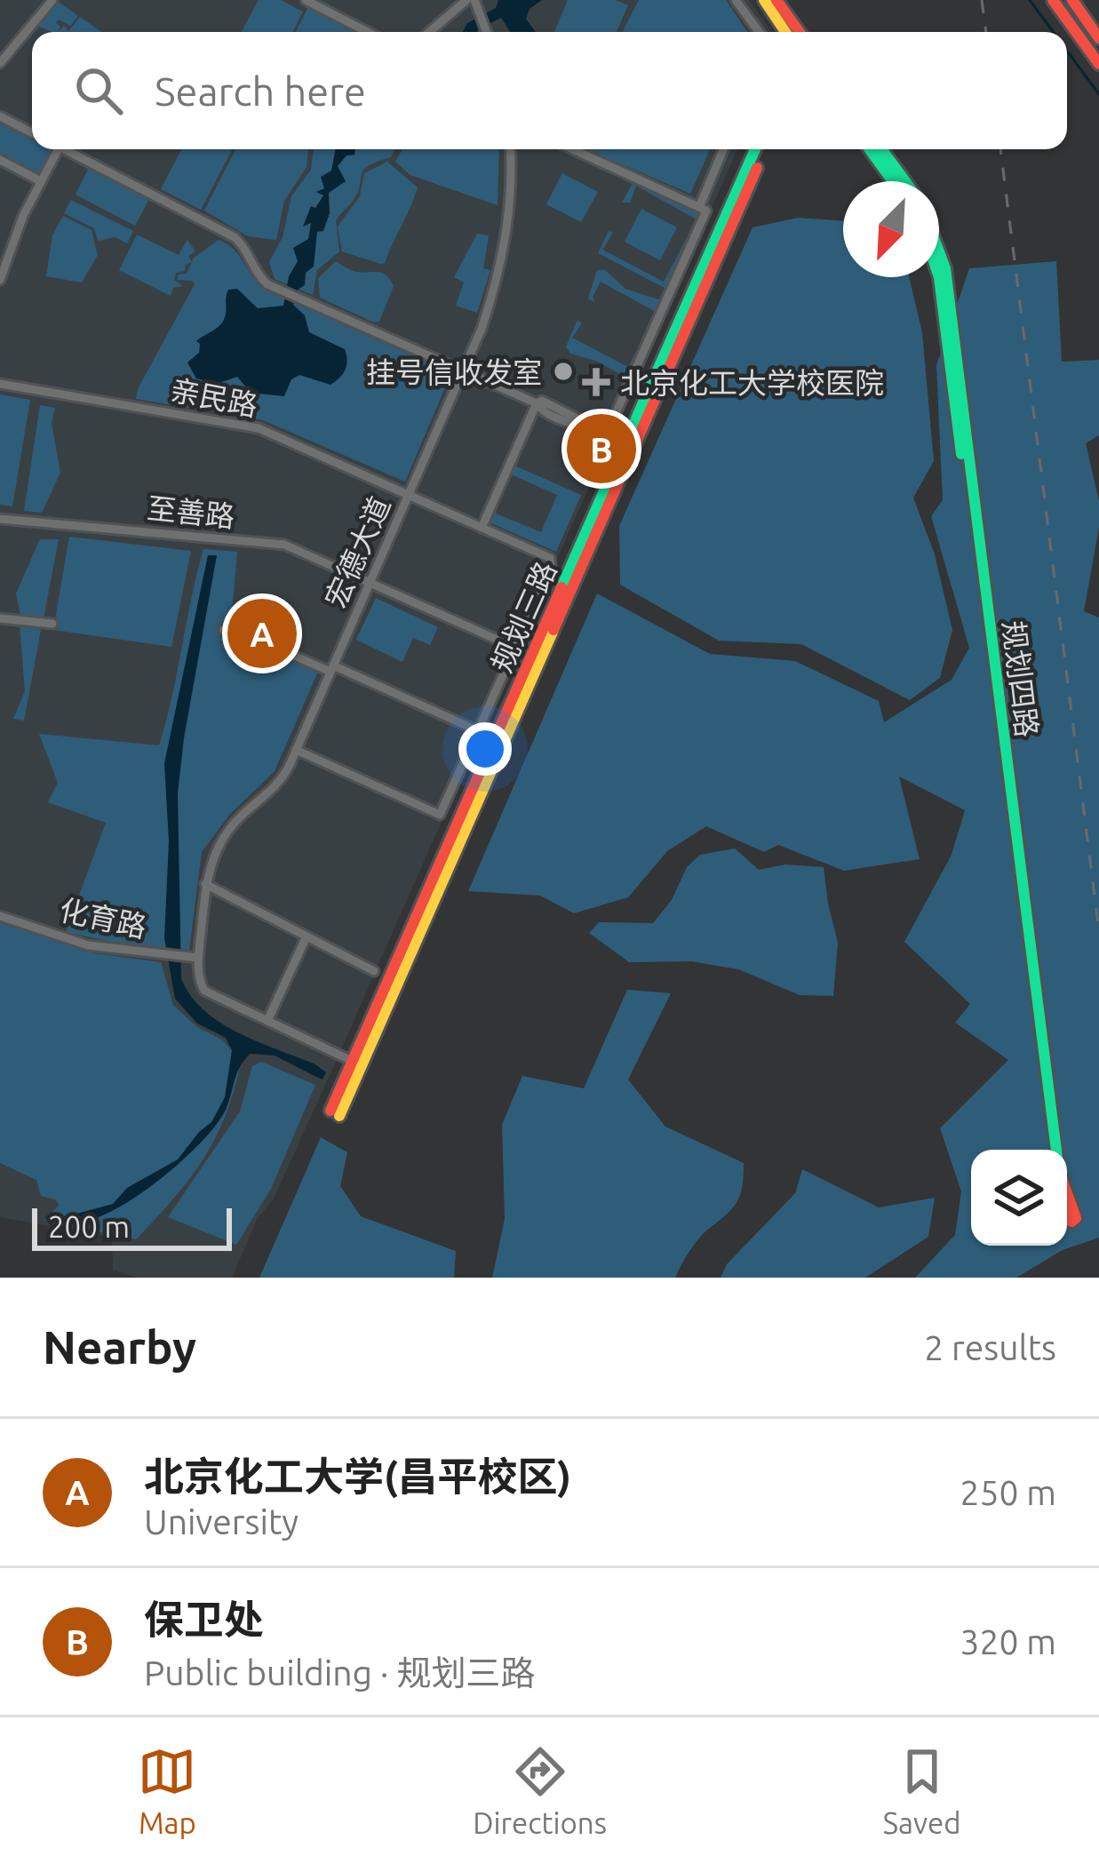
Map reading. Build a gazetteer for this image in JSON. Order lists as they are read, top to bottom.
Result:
{
  "streets": {
    "main road": ["规划三路", "规划四路"],
    "street": [
      "亲民路",
      "至善路",
      "宏德大道",
      "化育路"
    ]
  },
  "crossings": [
    ["亲民路", "至善路"],
    ["亲民路", "宏德大道"],
    ["至善路", "宏德大道"],
    ["宏德大道", "化育路"]
  ],
  "places": {
    "other": ["挂号信收发室"],
    "health": ["北京化工大学校医院"]
  },
  "scale_bar": "200 m",
  "north": "bottom left",
  "page": {
    "search": "Search here",
    "pins": ["B", "A"],
    "scale": "200 m",
    "heading": ["Nearby", "2 results"],
    "list": [
      {
        "mark": "A",
        "name": "北京化工大学(昌平校区)",
        "note": "University",
        "value": "250 m"
      },
      {
        "mark": "B",
        "name": "保卫处",
        "note": "Public building · 规划三路",
        "value": "320 m"
      }
    ],
    "nav": ["Map", "Directions", "Saved"]
  }
}
